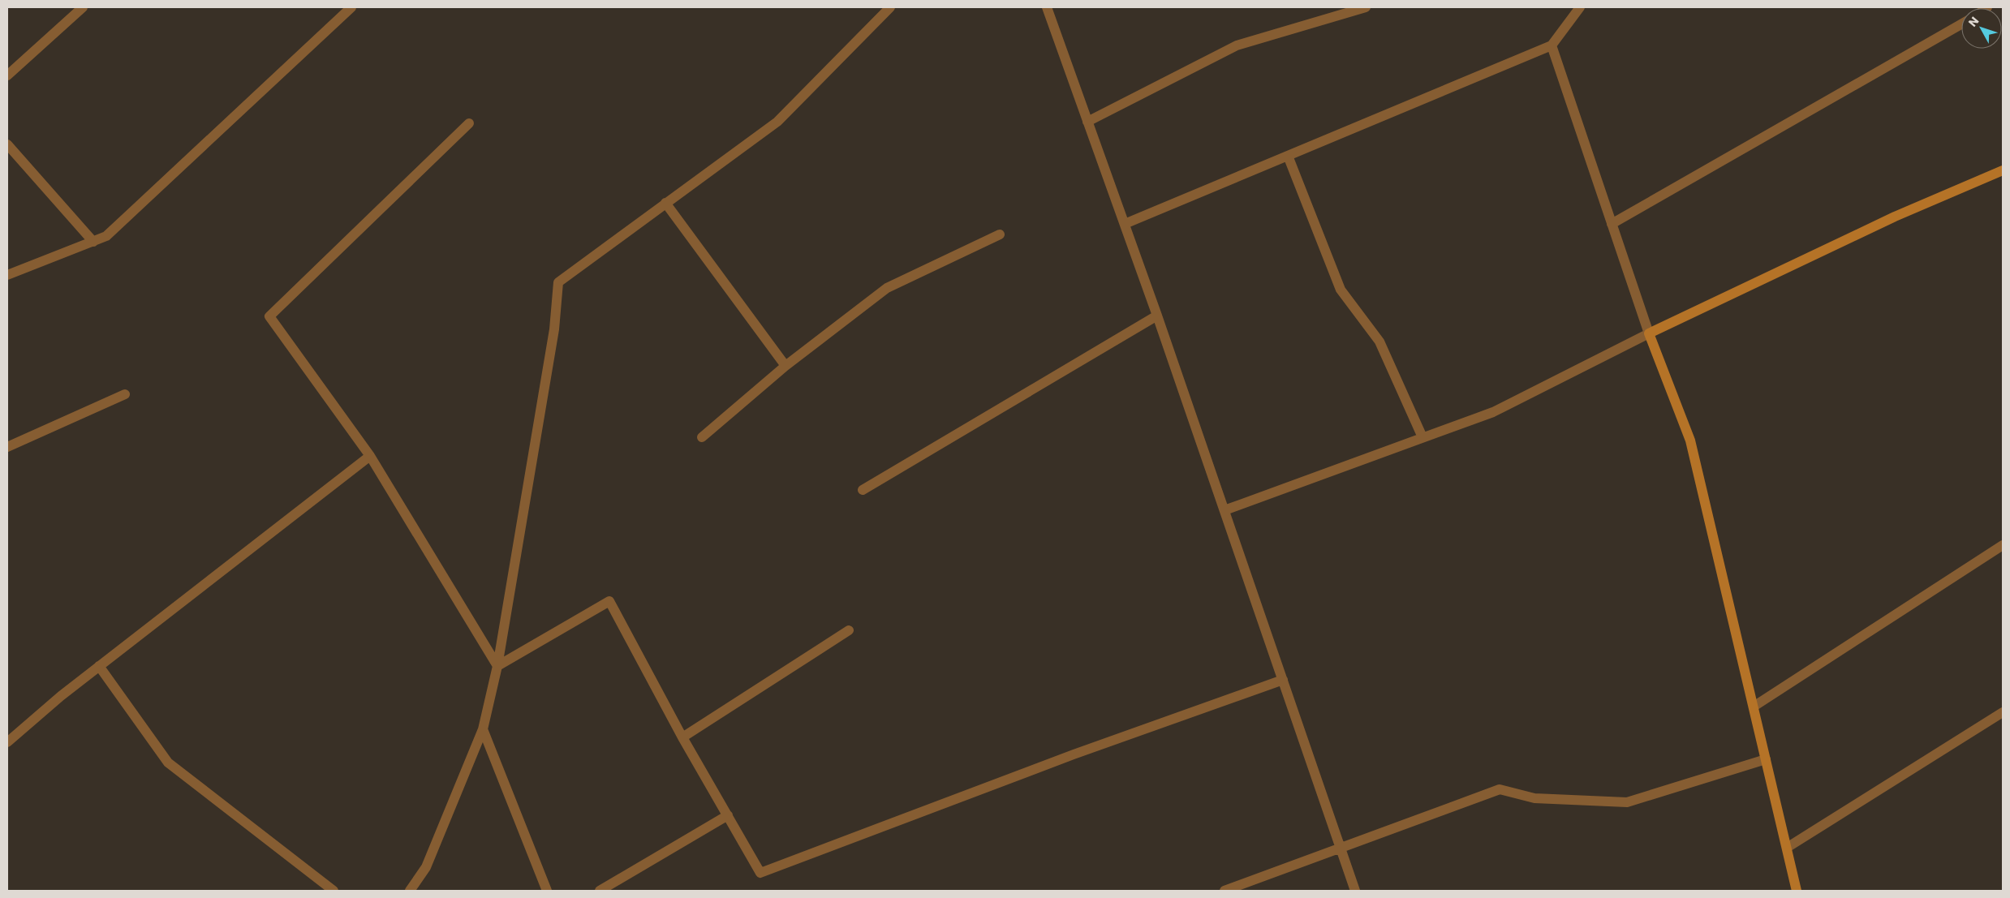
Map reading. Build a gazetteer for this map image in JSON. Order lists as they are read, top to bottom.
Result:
{
  "north": "top left"
}
